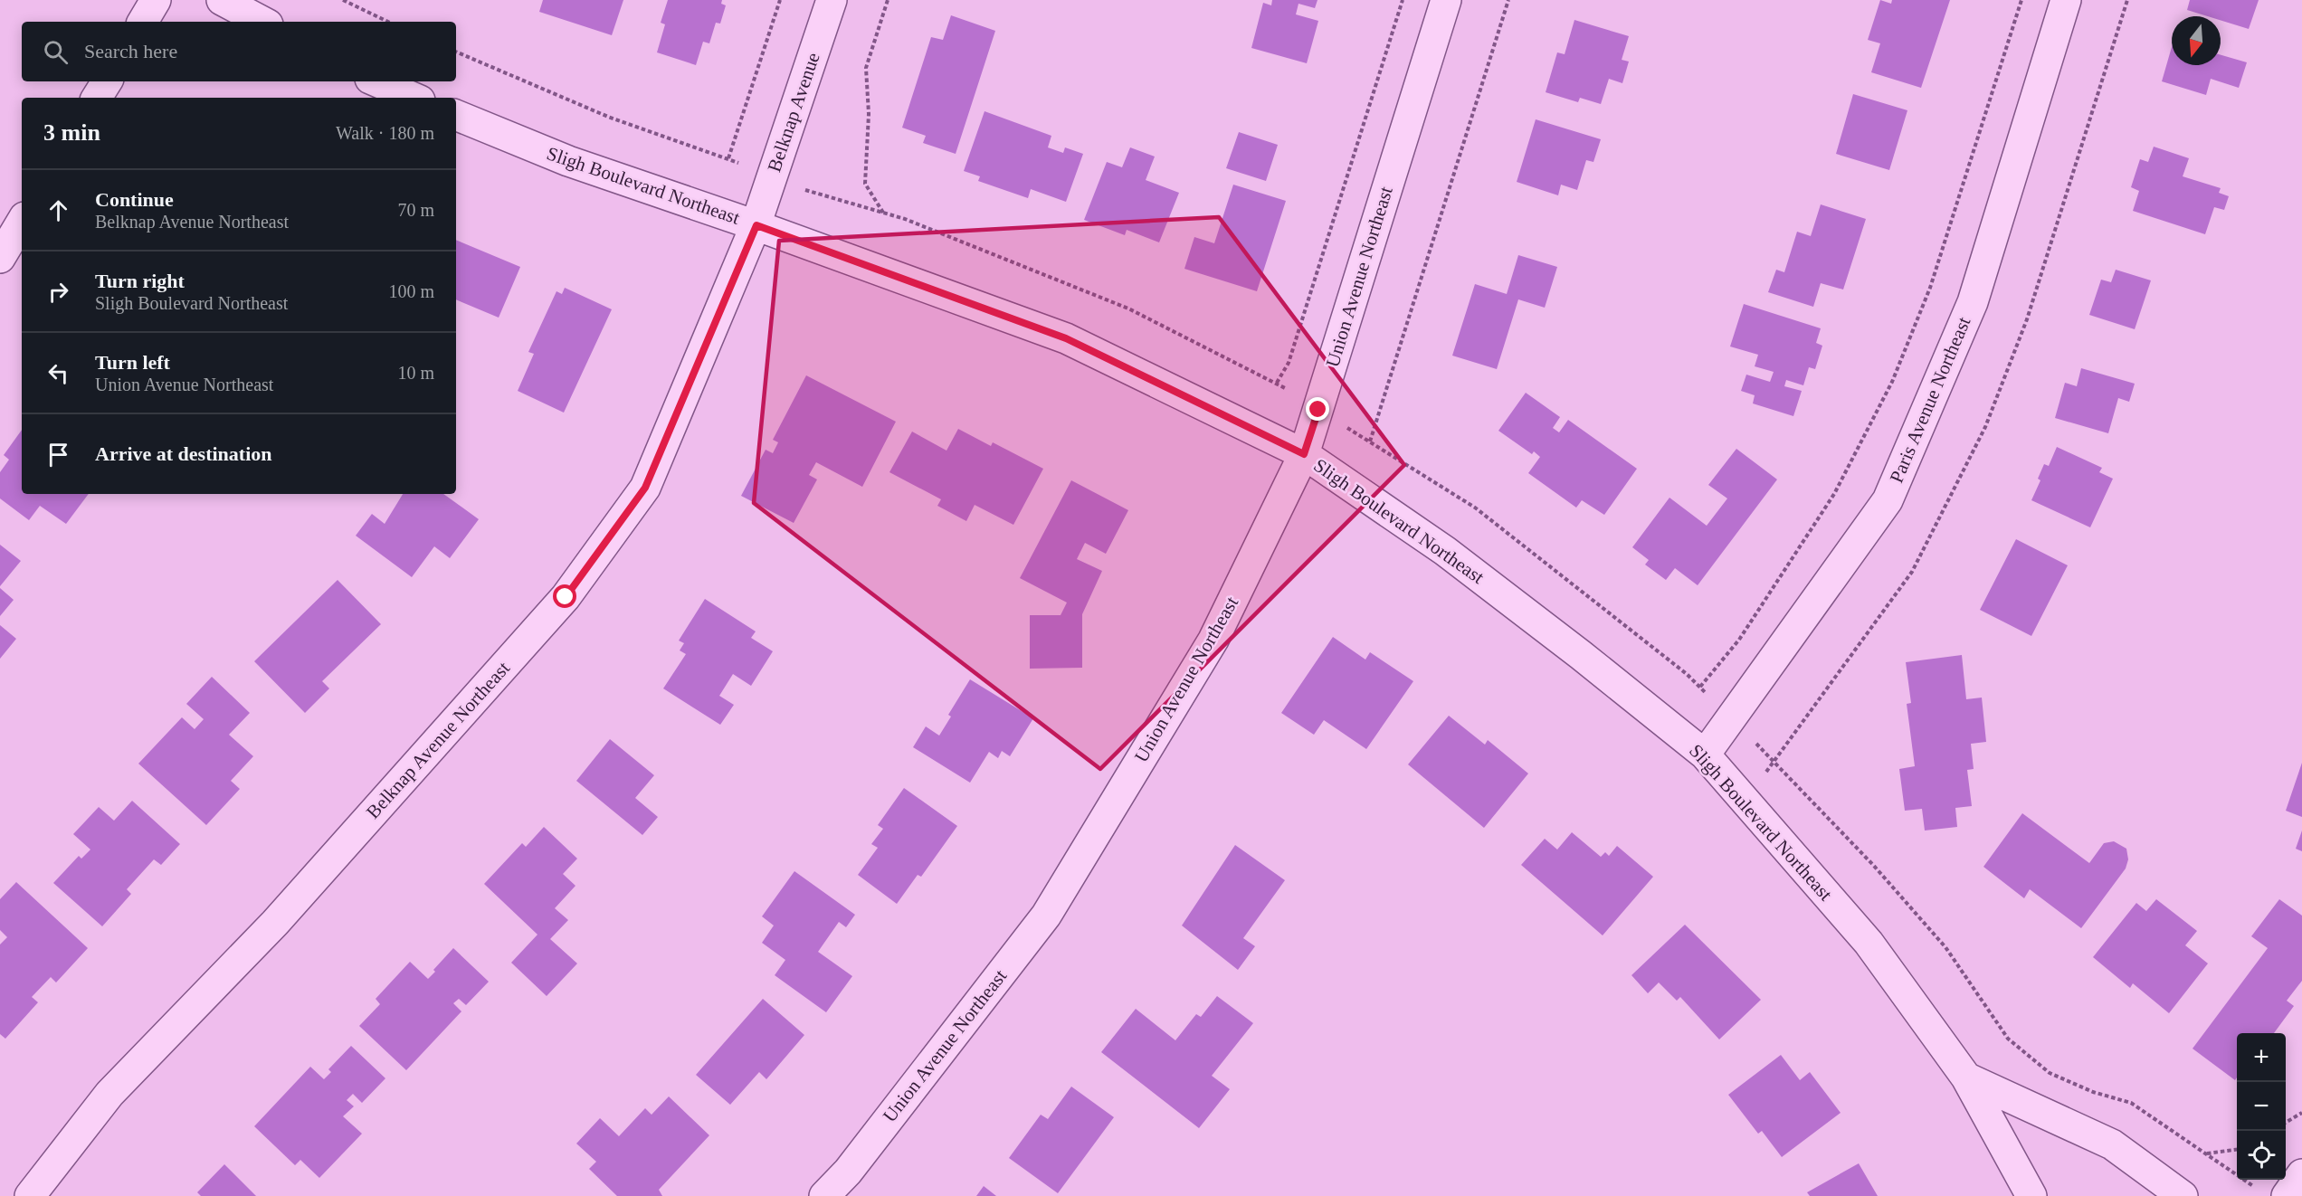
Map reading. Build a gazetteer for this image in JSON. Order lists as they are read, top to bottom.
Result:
{
  "streets": {
    "street": [
      "Belknap Avenue",
      "Sligh Boulevard Northeast",
      "Union Avenue Northeast",
      "Paris Avenue Northeast",
      "Belknap Avenue Northeast"
    ]
  },
  "crossings": [
    ["Belknap Avenue", "Sligh Boulevard Northeast"],
    ["Belknap Avenue", "Belknap Avenue Northeast"],
    ["Sligh Boulevard Northeast", "Union Avenue Northeast"],
    ["Sligh Boulevard Northeast", "Paris Avenue Northeast"],
    ["Sligh Boulevard Northeast", "Belknap Avenue Northeast"]
  ],
  "north": "bottom",
  "page": {
    "search": "Search here",
    "heading": ["3 min", "Walk · 180 m"],
    "list": [
      ["Continue", "Belknap Avenue Northeast", "70 m"],
      ["Turn right", "Sligh Boulevard Northeast", "100 m"],
      ["Turn left", "Union Avenue Northeast", "10 m"],
      "Arrive at destination"
    ],
    "map_buttons": ["+", "−"]
  }
}
